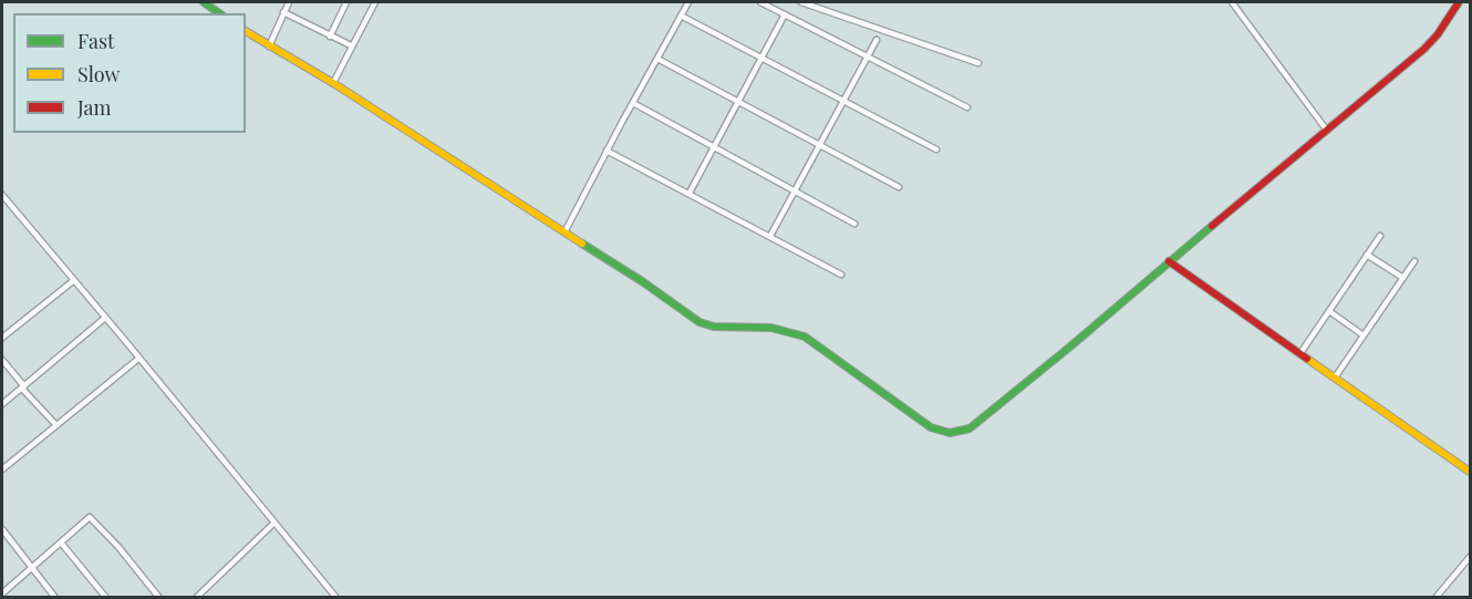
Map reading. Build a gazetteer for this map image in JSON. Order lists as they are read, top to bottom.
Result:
{
  "legend": ["Fast", "Slow", "Jam"]
}
